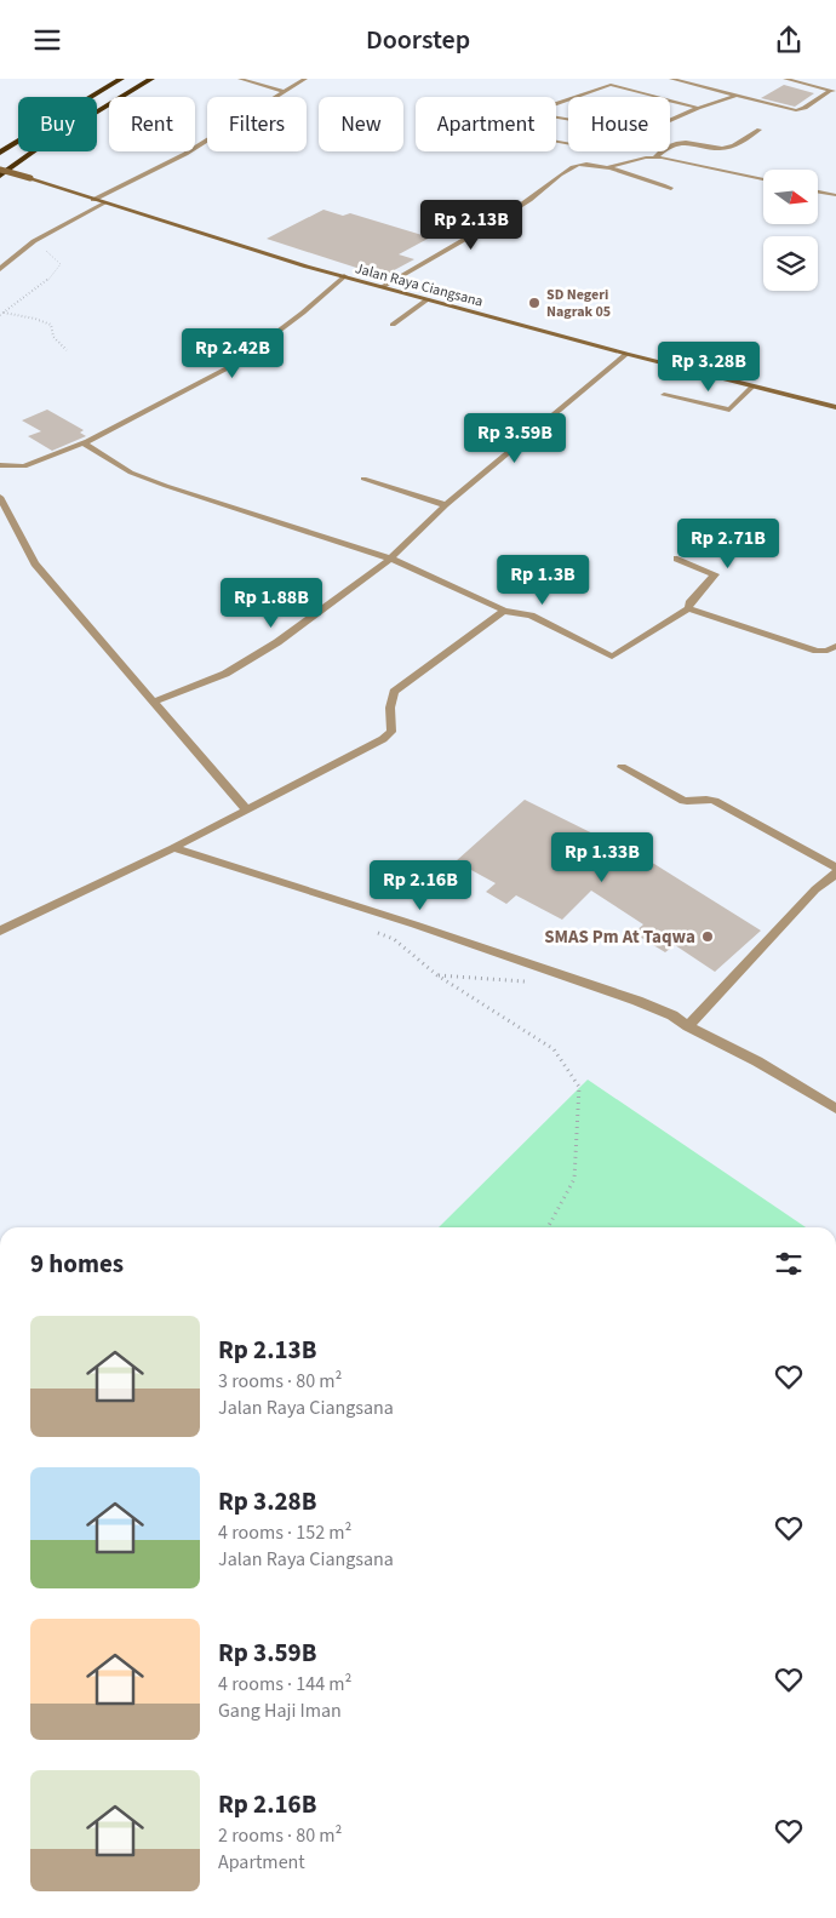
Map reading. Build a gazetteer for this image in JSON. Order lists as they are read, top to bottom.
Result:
{
  "streets": {
    "main road": ["Jalan Raya Ciangsana"]
  },
  "places": ["SD Negeri Nagrak 05", "SMAS Pm At Taqwa"],
  "north": "right",
  "page": {
    "header": "Doorstep",
    "chip": [
      "Buy",
      "Rent",
      "Filters",
      "New",
      "Apartment",
      "House"
    ],
    "price": [
      "Rp 2.13B",
      "Rp 2.42B",
      "Rp 3.28B",
      "Rp 3.59B",
      "Rp 2.71B",
      "Rp 1.3B",
      "Rp 1.88B",
      "Rp 1.33B",
      "Rp 2.16B"
    ],
    "heading": "9 homes",
    "list": [
      {
        "name": "Rp 2.13B",
        "note": "3 rooms · 80 m² · Jalan Raya Ciangsana"
      },
      {
        "name": "Rp 3.28B",
        "note": "4 rooms · 152 m² · Jalan Raya Ciangsana"
      },
      {
        "name": "Rp 3.59B",
        "note": "4 rooms · 144 m² · Gang Haji Iman"
      },
      {
        "name": "Rp 2.16B",
        "note": "2 rooms · 80 m² · Apartment"
      }
    ]
  }
}
